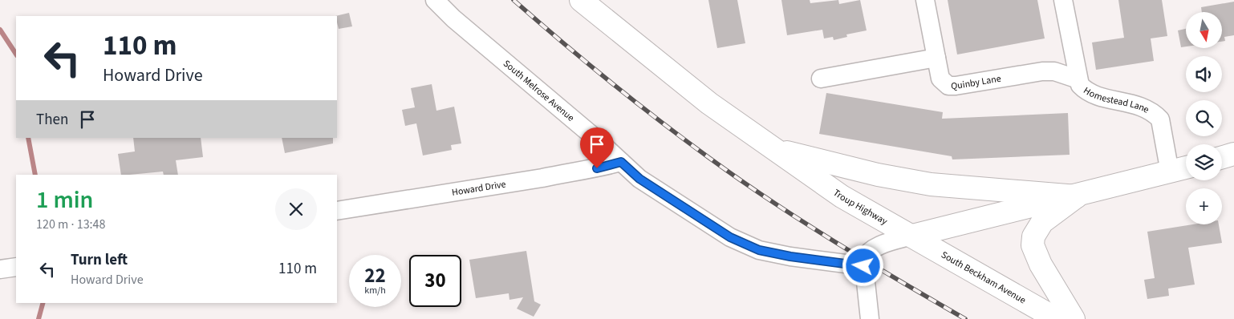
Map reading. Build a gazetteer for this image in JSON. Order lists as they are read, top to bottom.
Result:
{
  "streets": {
    "main road": ["Troup Highway", "South Beckham Avenue"],
    "street": [
      "Quinby Lane",
      "South Melrose Avenue",
      "Homestead Lane",
      "Howard Drive"
    ]
  },
  "crossings": [
    ["Quinby Lane", "Homestead Lane"],
    ["South Melrose Avenue", "Howard Drive"],
    ["Troup Highway", "South Beckham Avenue"]
  ],
  "north": "bottom",
  "page": {
    "map_buttons": "+",
    "turn": ["110 m", "Howard Drive"],
    "then": "Then",
    "heading": ["1 min", "120 m · 13:48"],
    "list": [
      {
        "name": "Turn left",
        "note": "Howard Drive",
        "value": "110 m"
      }
    ],
    "speed": "22 km/h",
    "limit": "30"
  }
}
